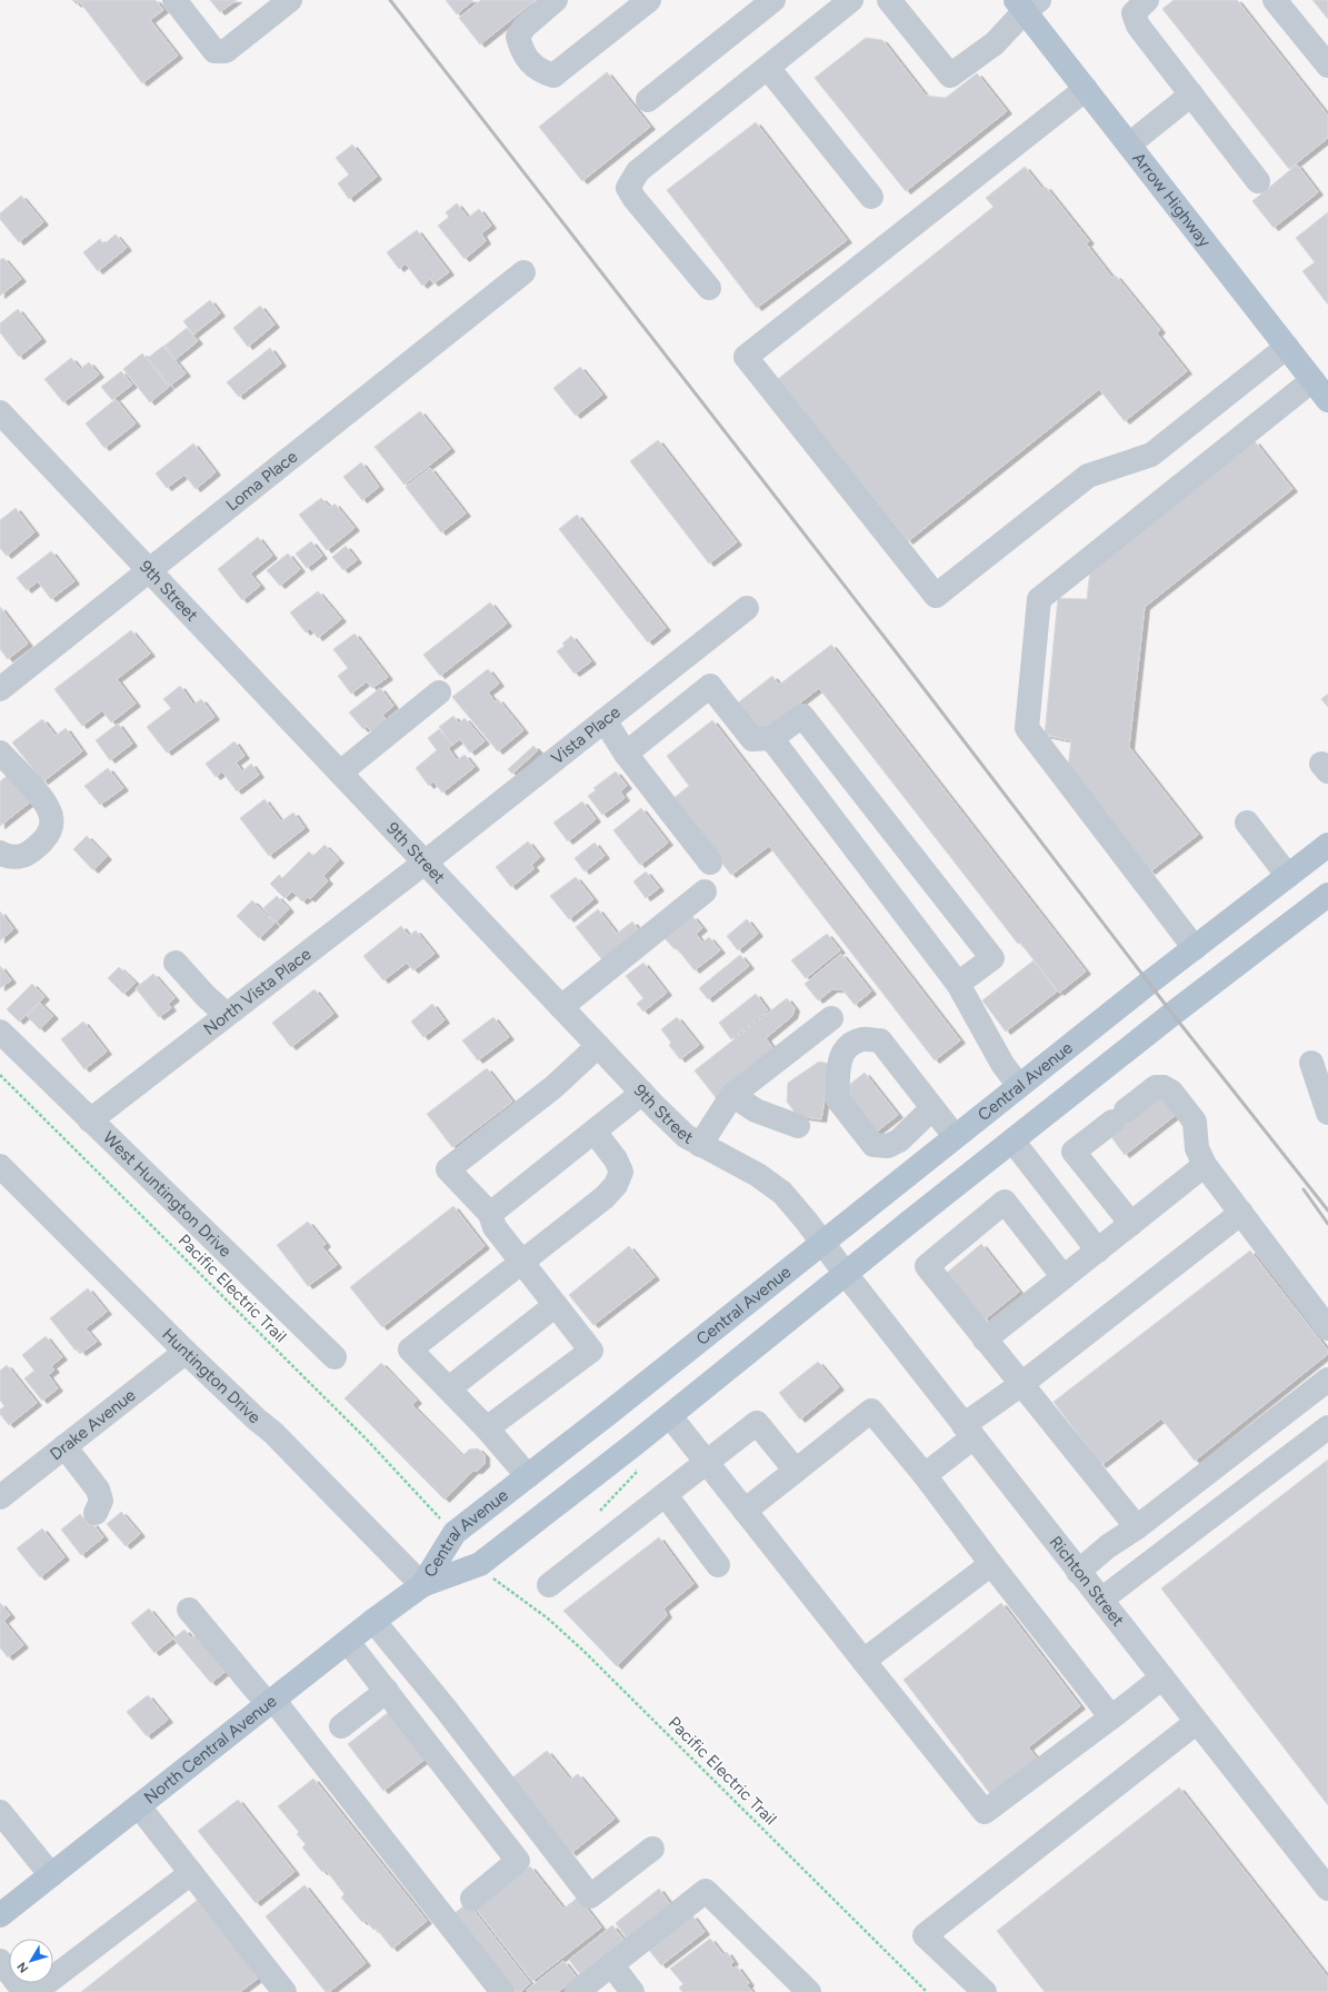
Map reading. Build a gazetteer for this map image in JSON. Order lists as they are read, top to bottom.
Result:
{
  "streets": {
    "main road": ["Arrow Highway", "Central Avenue", "North Central Avenue"],
    "street": [
      "Loma Place",
      "9th Street",
      "Vista Place",
      "North Vista Place",
      "West Huntington Drive",
      "Huntington Drive",
      "Drake Avenue",
      "Richton Street"
    ],
    "path": ["Pacific Electric Trail"]
  },
  "crossings": [
    ["Loma Place", "9th Street"],
    ["9th Street", "Vista Place"],
    ["9th Street", "North Vista Place"],
    ["9th Street", "Central Avenue"],
    ["9th Street", "Richton Street"],
    ["Vista Place", "North Vista Place"],
    ["North Vista Place", "West Huntington Drive"],
    ["Central Avenue", "Huntington Drive"],
    ["Central Avenue", "Richton Street"],
    ["Central Avenue", "North Central Avenue"],
    ["Huntington Drive", "Drake Avenue"],
    ["Huntington Drive", "North Central Avenue"]
  ],
  "north": "bottom left"
}
